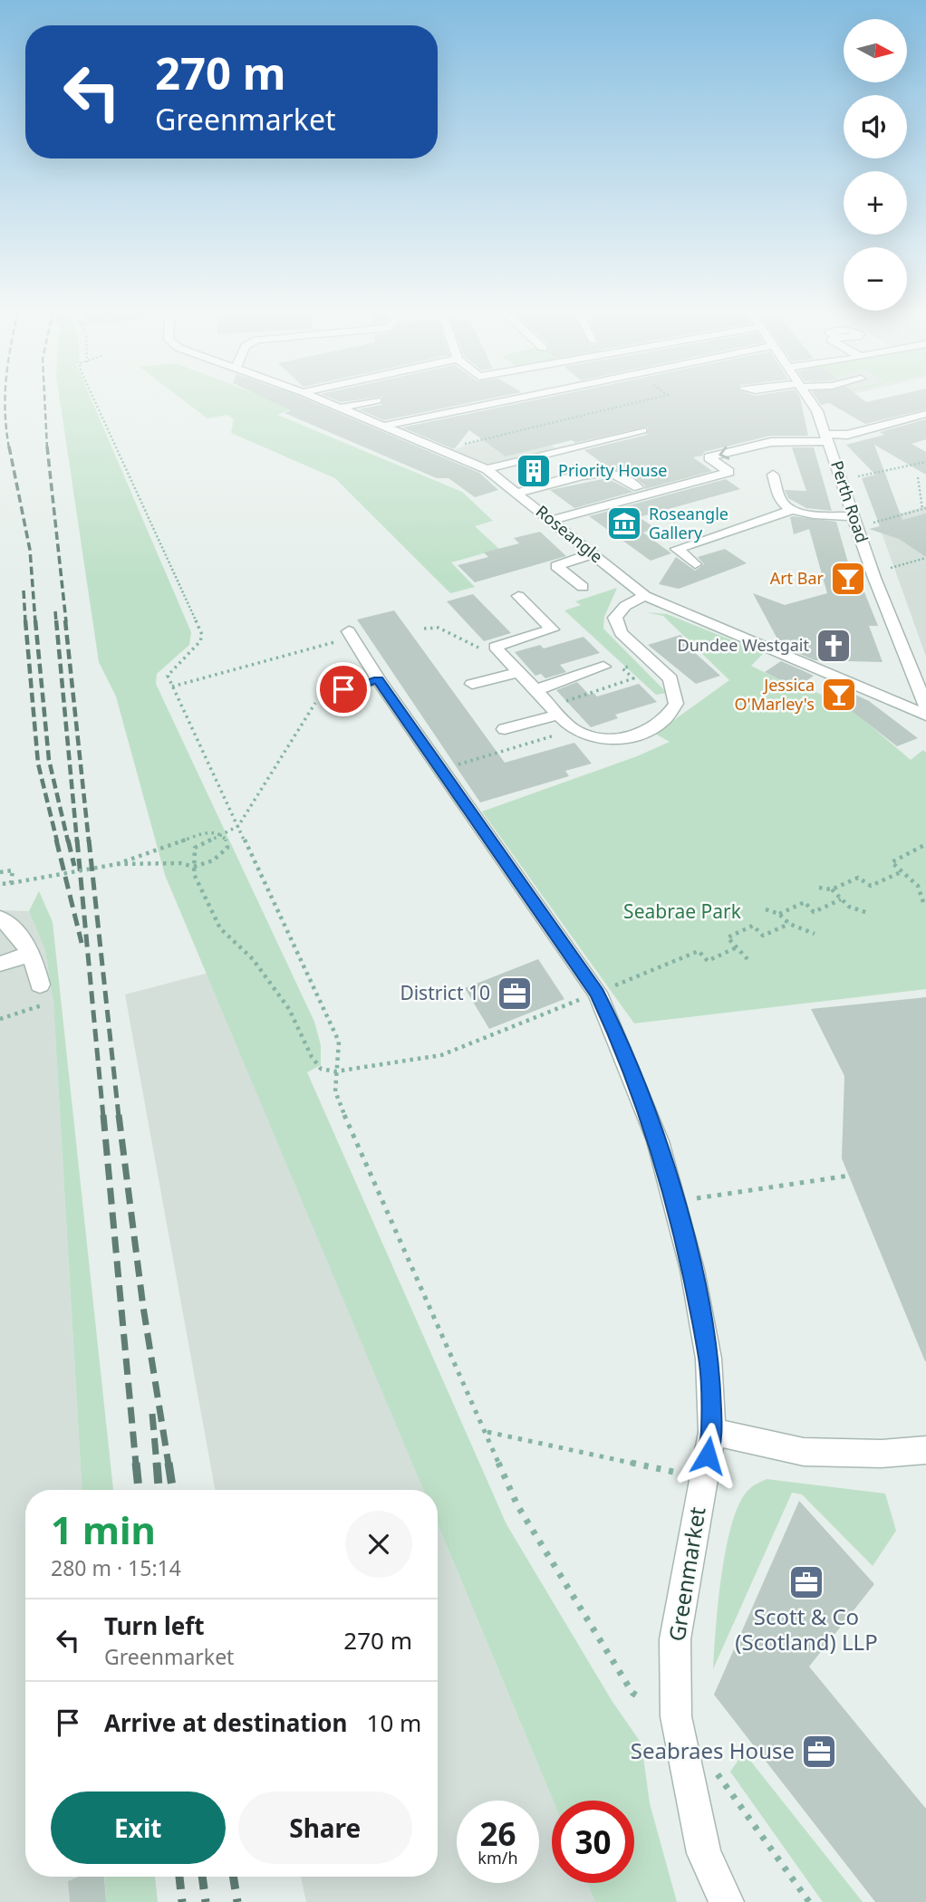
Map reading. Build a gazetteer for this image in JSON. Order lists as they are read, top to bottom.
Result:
{
  "streets": {
    "street": ["Perth Road", "Roseangle", "Greenmarket"]
  },
  "parks": ["Seabrae Park"],
  "places": {
    "building": ["Priority House"],
    "museum": ["Roseangle Gallery"],
    "bar": ["Art Bar", "Jessica O'Marley's"],
    "church": ["Dundee Westgait"],
    "office": ["District 10", "Scott & Co (Scotland) LLP", "Seabraes House"]
  },
  "north": "right",
  "page": {
    "map_buttons": ["+", "−"],
    "turn": ["270 m", "Greenmarket"],
    "heading": ["1 min", "280 m · 15:14"],
    "list": [
      {
        "name": "Turn left",
        "note": "Greenmarket",
        "value": "270 m"
      },
      {
        "name": "Arrive at destination",
        "value": "10 m"
      }
    ],
    "buttons": ["Exit", "Share"],
    "speed": "26 km/h",
    "limit": "30"
  }
}
